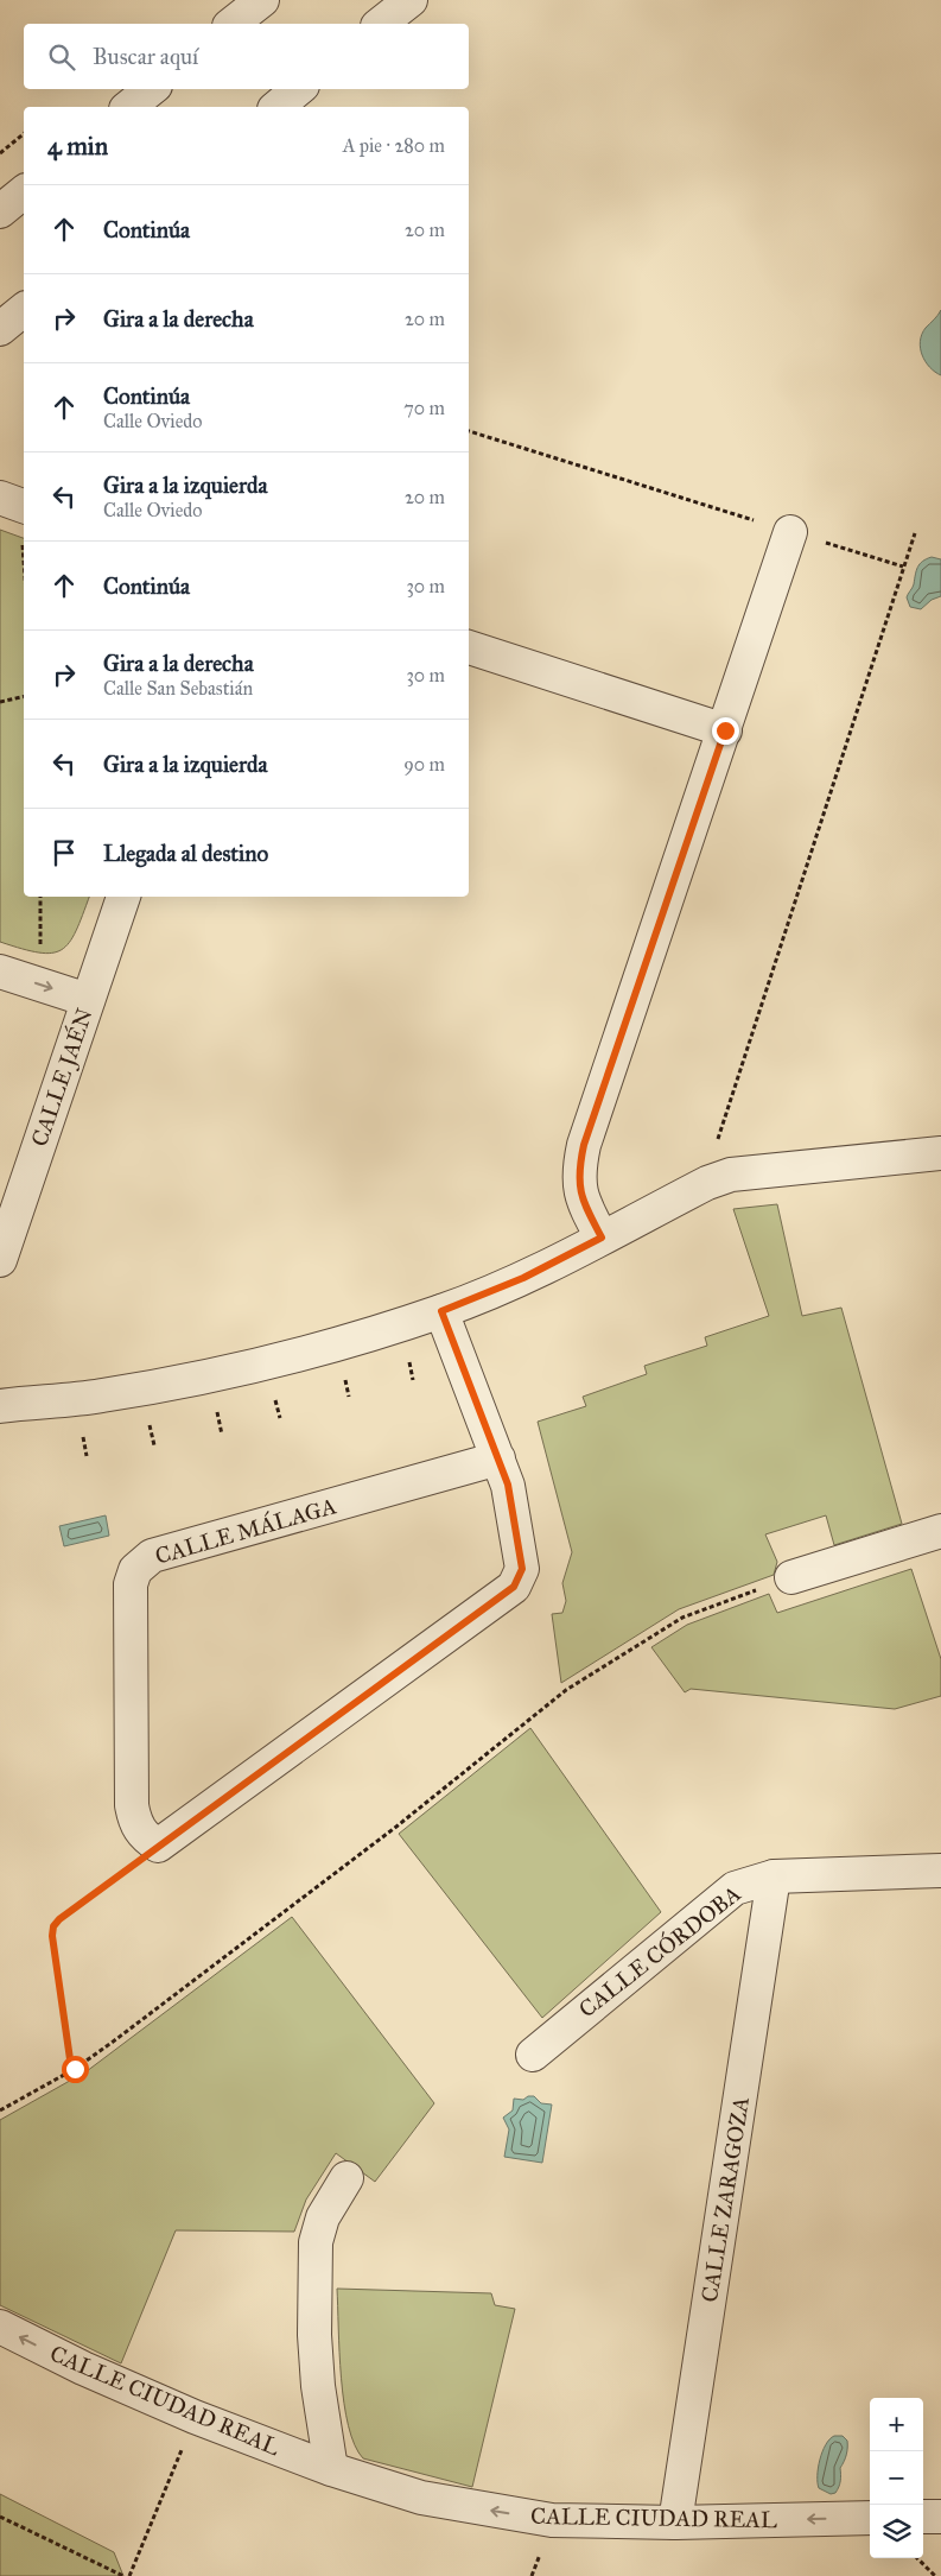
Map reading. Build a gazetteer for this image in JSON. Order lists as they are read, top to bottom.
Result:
{
  "streets": {
    "street": [
      "CALLE JAÉN",
      "CALLE MÁLAGA",
      "CALLE CÓRDOBA",
      "CALLE ZARAGOZA",
      "CALLE CIUDAD REAL"
    ]
  },
  "crossings": [
    ["CALLE CÓRDOBA", "CALLE ZARAGOZA"],
    ["CALLE ZARAGOZA", "CALLE CIUDAD REAL"]
  ],
  "one_way": ["CALLE CIUDAD REAL"],
  "page": {
    "search": "Buscar aquí",
    "heading": ["4 min", "A pie · 280 m"],
    "list": [
      ["Continúa", "20 m"],
      ["Gira a la derecha", "20 m"],
      ["Continúa", "Calle Oviedo", "70 m"],
      ["Gira a la izquierda", "Calle Oviedo", "20 m"],
      ["Continúa", "30 m"],
      ["Gira a la derecha", "Calle San Sebastián", "30 m"],
      ["Gira a la izquierda", "90 m"],
      "Llegada al destino"
    ],
    "map_buttons": ["+", "−"]
  }
}
